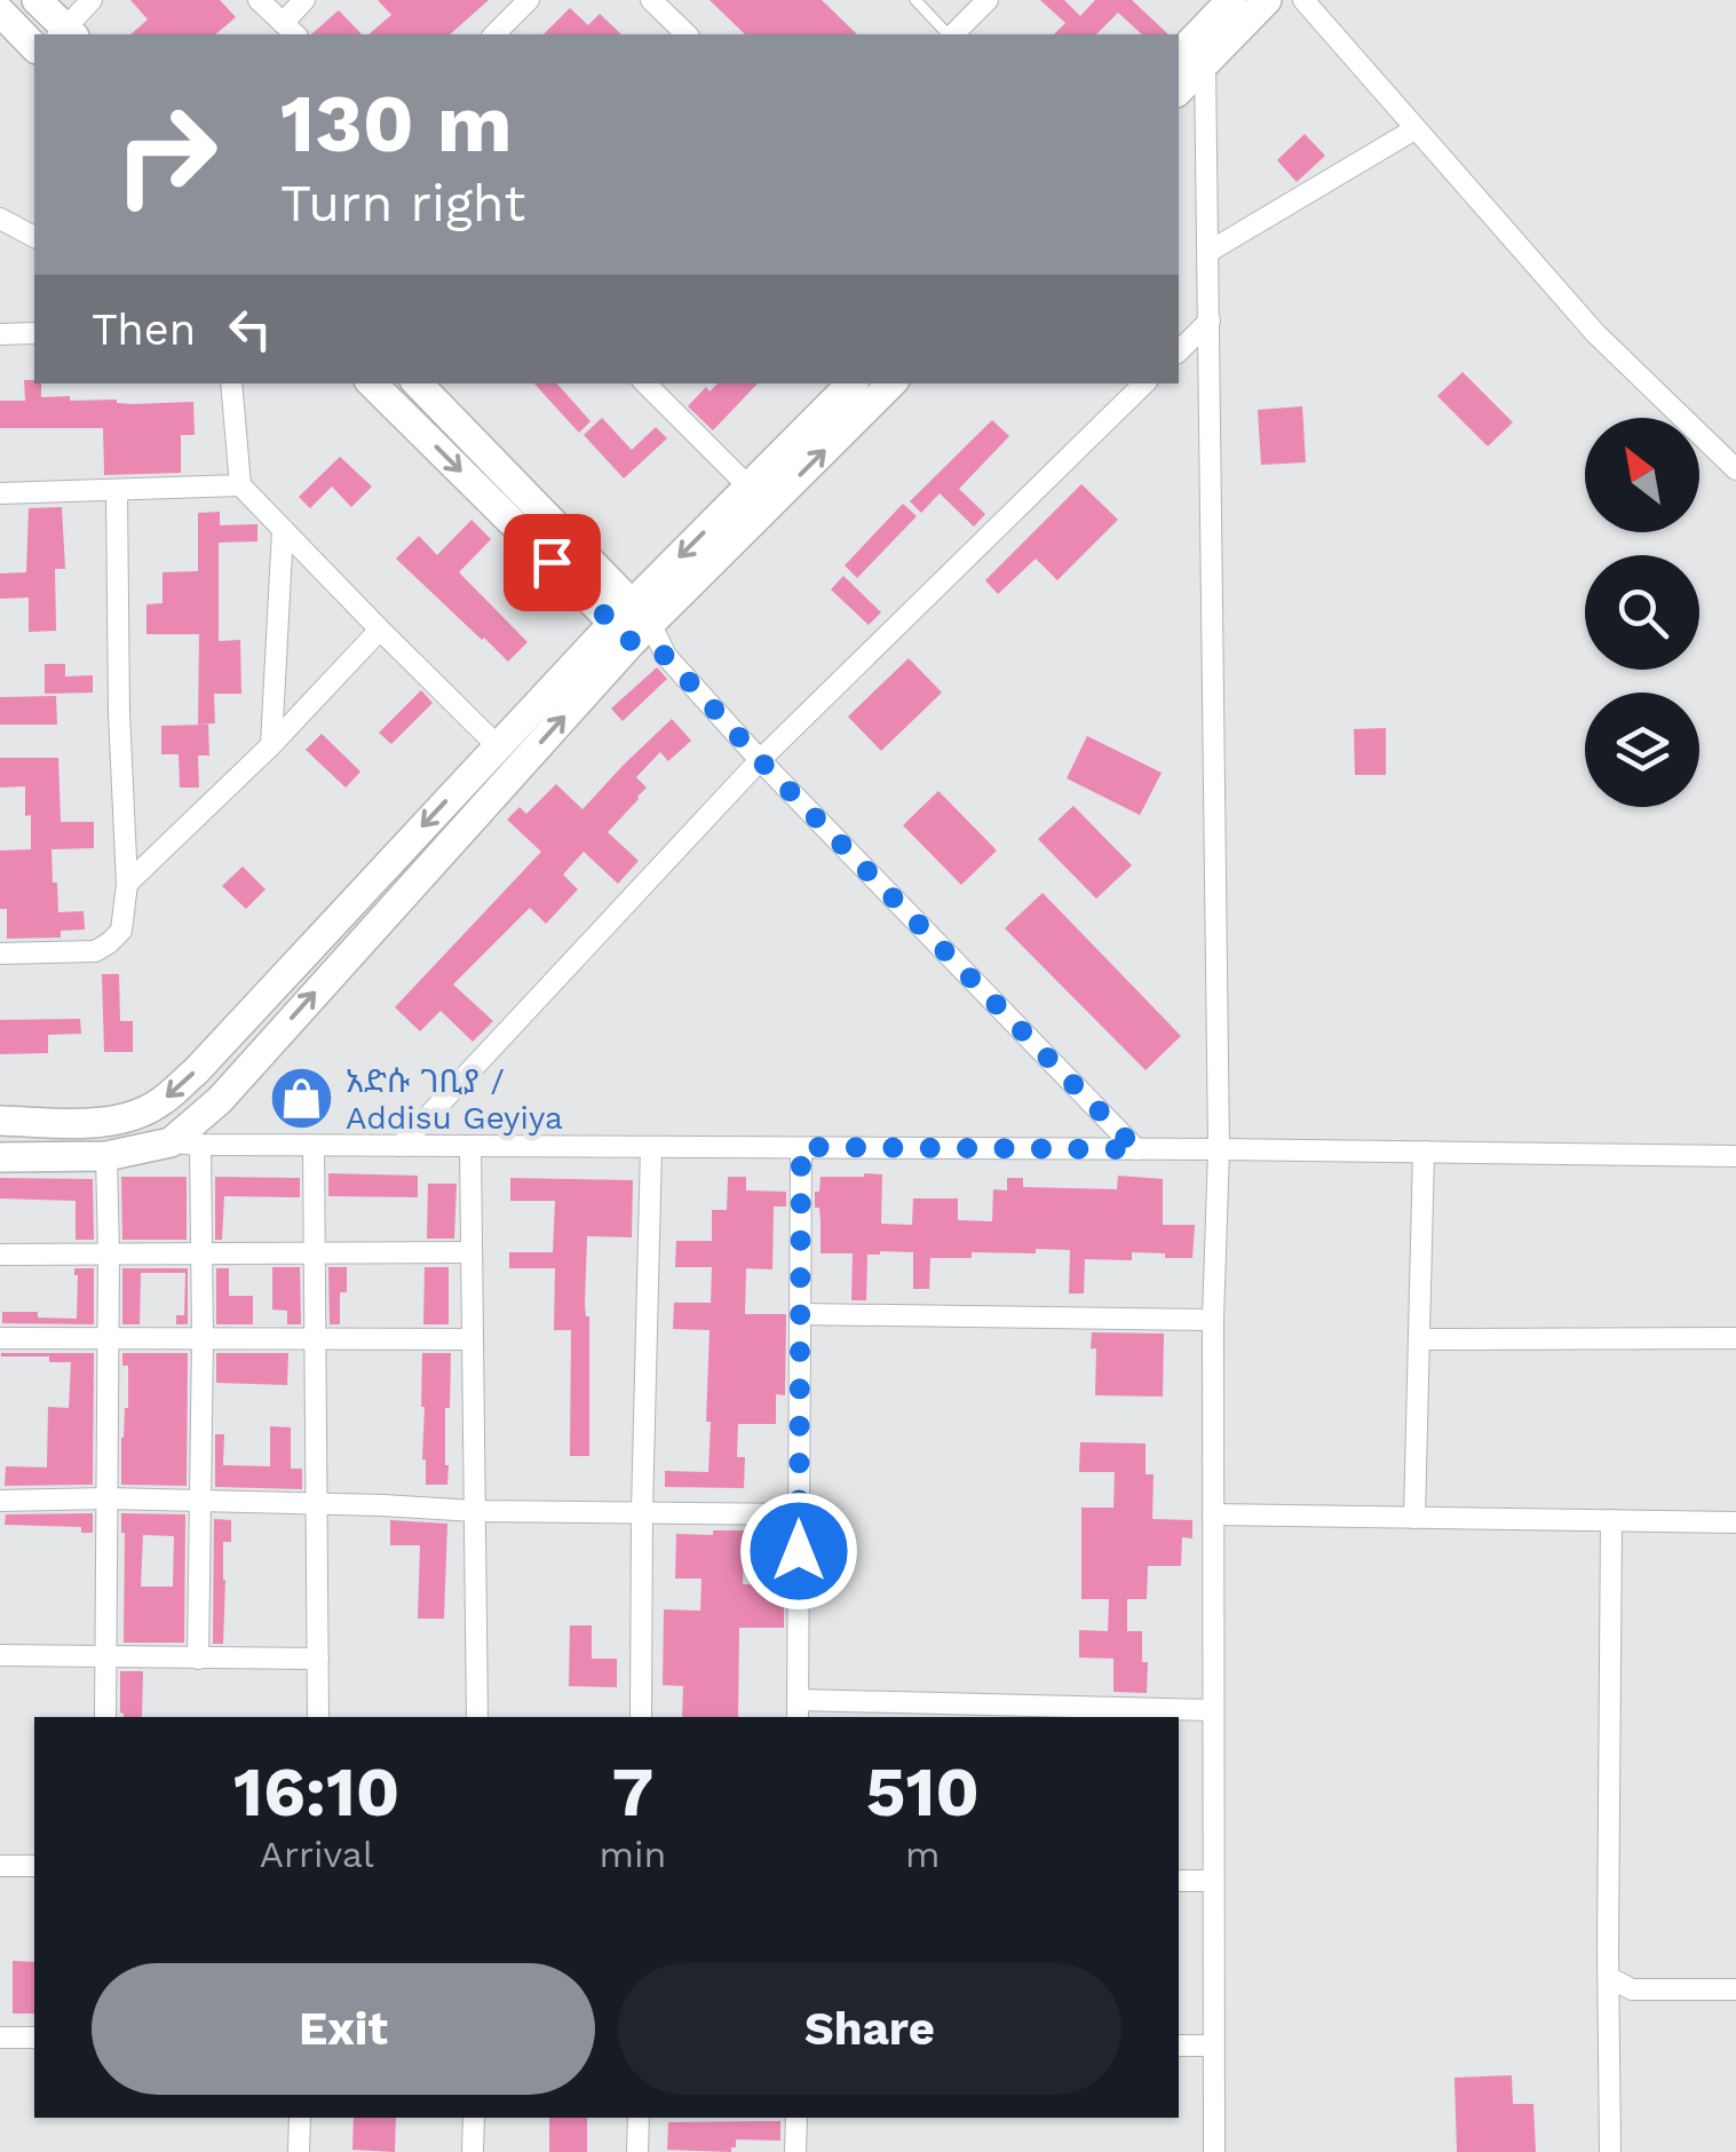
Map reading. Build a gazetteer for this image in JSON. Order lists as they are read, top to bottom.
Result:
{
  "places": {
    "shop": ["አድሱ ገቢያ / Addisu Geyiya"]
  },
  "north": "top left",
  "page": {
    "turn": ["130 m", "Turn right"],
    "then": "Then",
    "eta": [
      "16:10",
      "Arrival",
      "7",
      "min",
      "510",
      "m"
    ],
    "buttons": ["Exit", "Share"]
  }
}
